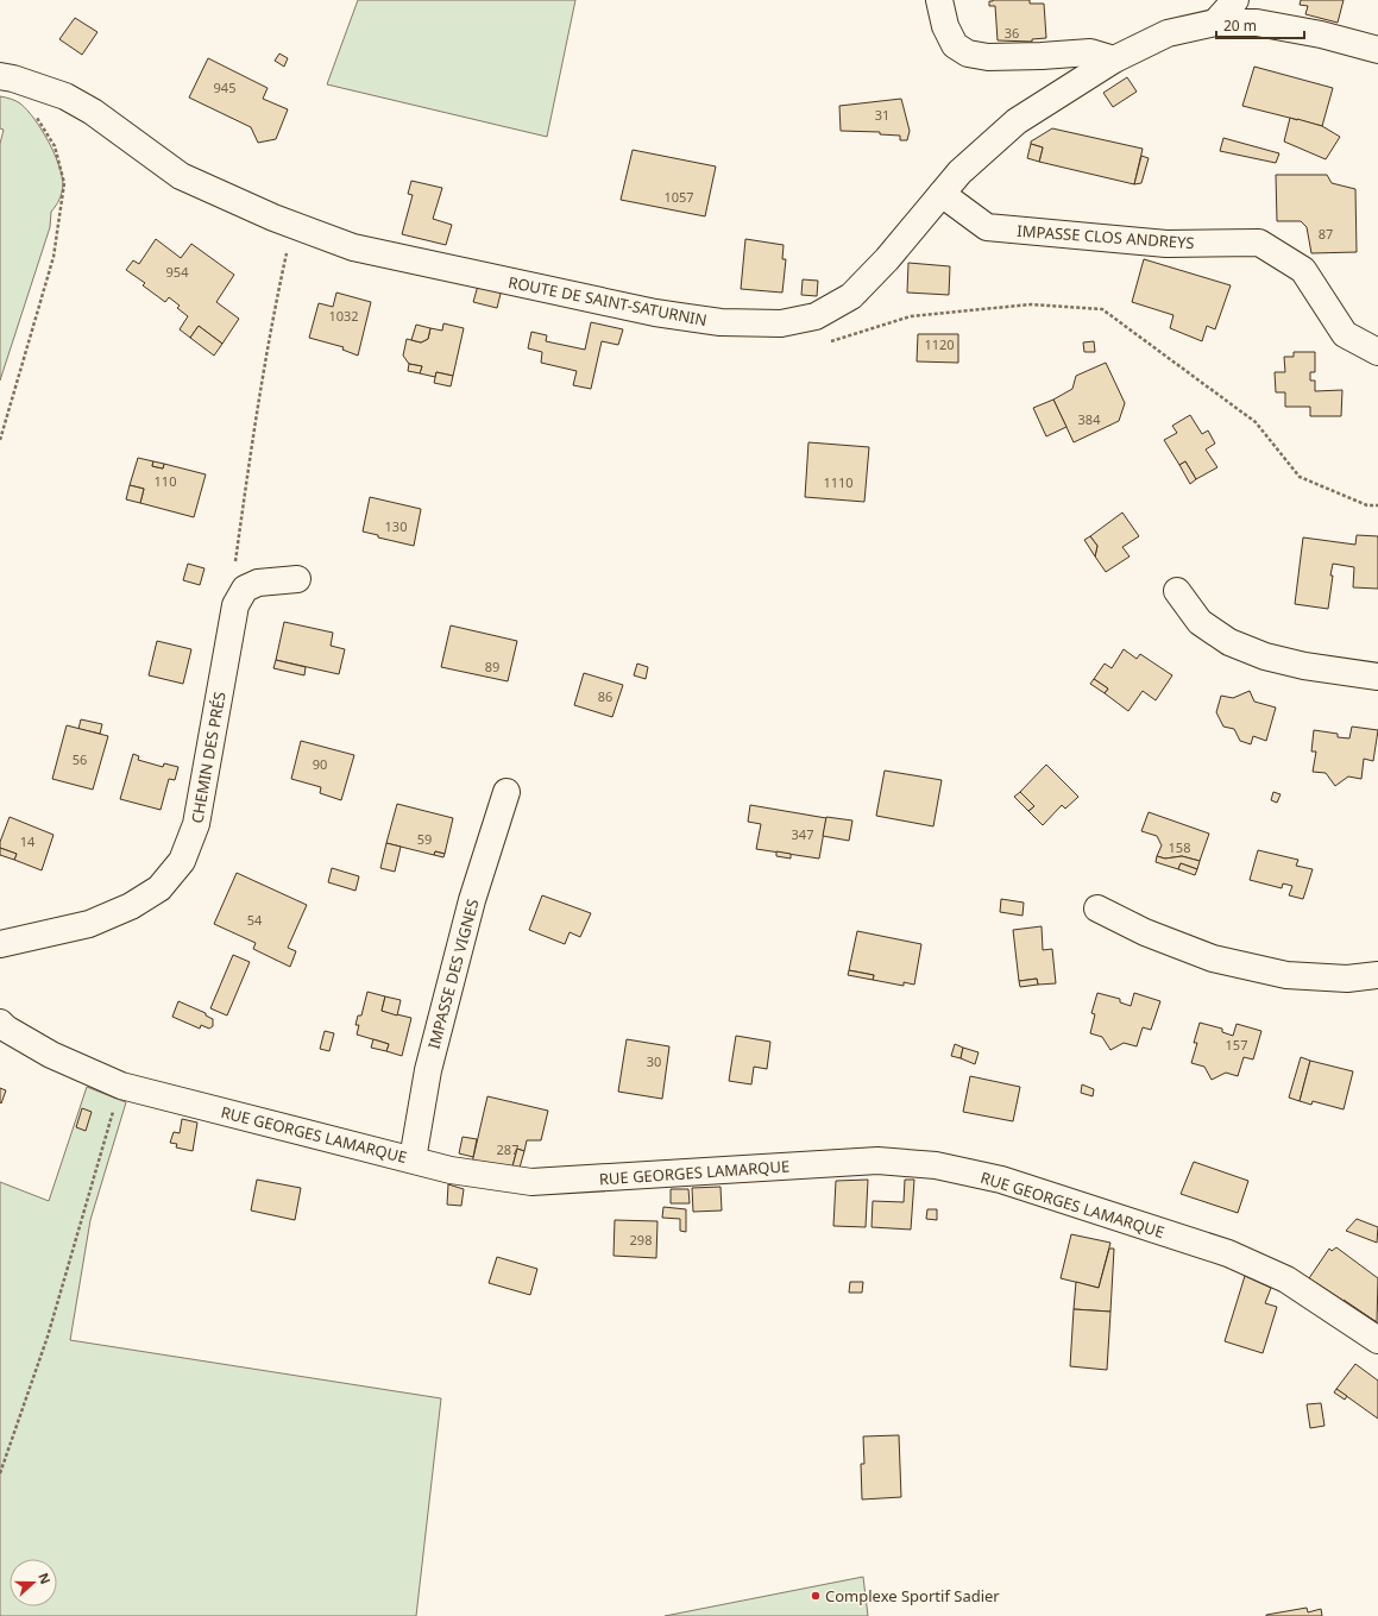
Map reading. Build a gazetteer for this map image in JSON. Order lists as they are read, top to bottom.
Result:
{
  "streets": {
    "street": [
      "IMPASSE CLOS ANDREYS",
      "ROUTE DE SAINT-SATURNIN",
      "CHEMIN DES PRÉS",
      "IMPASSE DES VIGNES",
      "RUE GEORGES LAMARQUE"
    ]
  },
  "crossings": [
    ["IMPASSE CLOS ANDREYS", "ROUTE DE SAINT-SATURNIN"],
    ["IMPASSE DES VIGNES", "RUE GEORGES LAMARQUE"]
  ],
  "places": ["Complexe Sportif Sadier"],
  "house_numbers": [
    "36",
    "945",
    "31",
    "1057",
    "87",
    "954",
    "1032",
    "1120",
    "384",
    "110",
    "1110",
    "130",
    "89",
    "86",
    "56",
    "90",
    "347",
    "59",
    "14",
    "158",
    "54",
    "157",
    "30",
    "287",
    "298"
  ],
  "scale_bar": "20 m",
  "north": "right"
}
